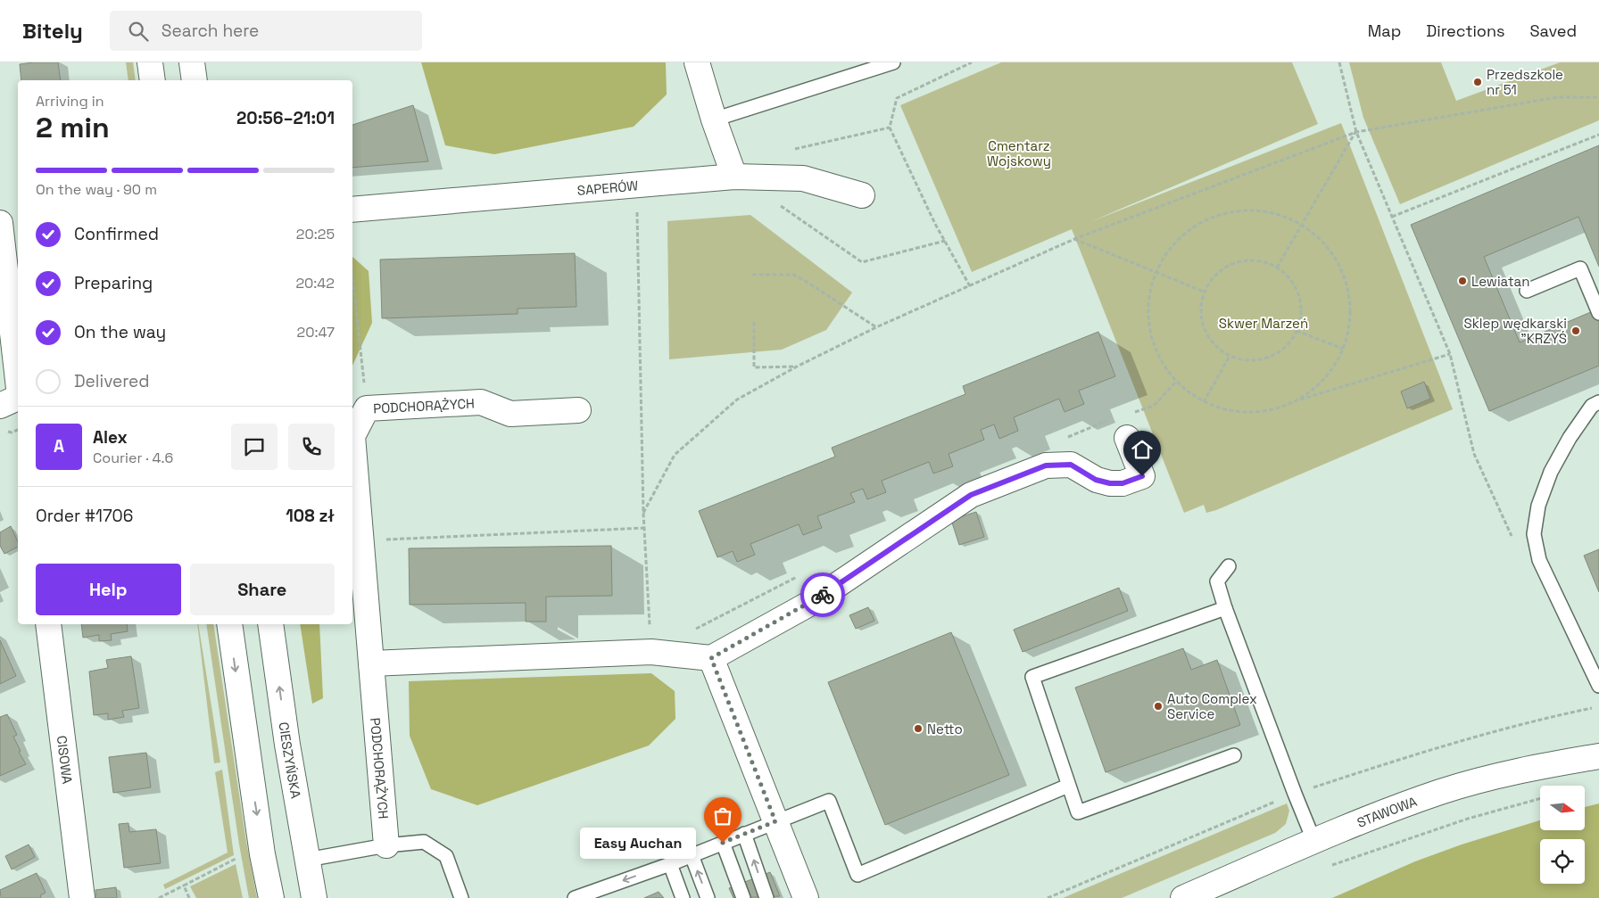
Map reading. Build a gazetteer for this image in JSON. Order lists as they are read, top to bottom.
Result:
{
  "streets": {
    "street": [
      "SAPERÓW",
      "PODCHORĄŻYCH",
      "CISOWA",
      "CIESZYŃSKA",
      "STAWOWA"
    ]
  },
  "parks": ["Cmentarz Wojskowy", "Skwer Marzeń"],
  "places": [
    "Przedszkole nr 51",
    "Lewiatan",
    "Sklep wędkarski \"KRZYŚ",
    "Auto Complex Service",
    "Netto",
    "Easy Auchan"
  ],
  "north": "right",
  "page": {
    "header": "Bitely",
    "search": "Search here",
    "nav": ["Map", "Directions", "Saved"],
    "heading": ["2 min", "Arriving in", "20:56–21:01"],
    "panel": [
      "Alex",
      "Courier · 4.6",
      "Order #1706",
      "108 zł"
    ],
    "bar": "On the way · 90 m",
    "list": [
      ["Confirmed", "20:25"],
      ["Preparing", "20:42"],
      ["On the way", "20:47"],
      "Delivered"
    ],
    "round": "A",
    "buttons": ["Help", "Share"],
    "bubble": "Easy Auchan"
  }
}
